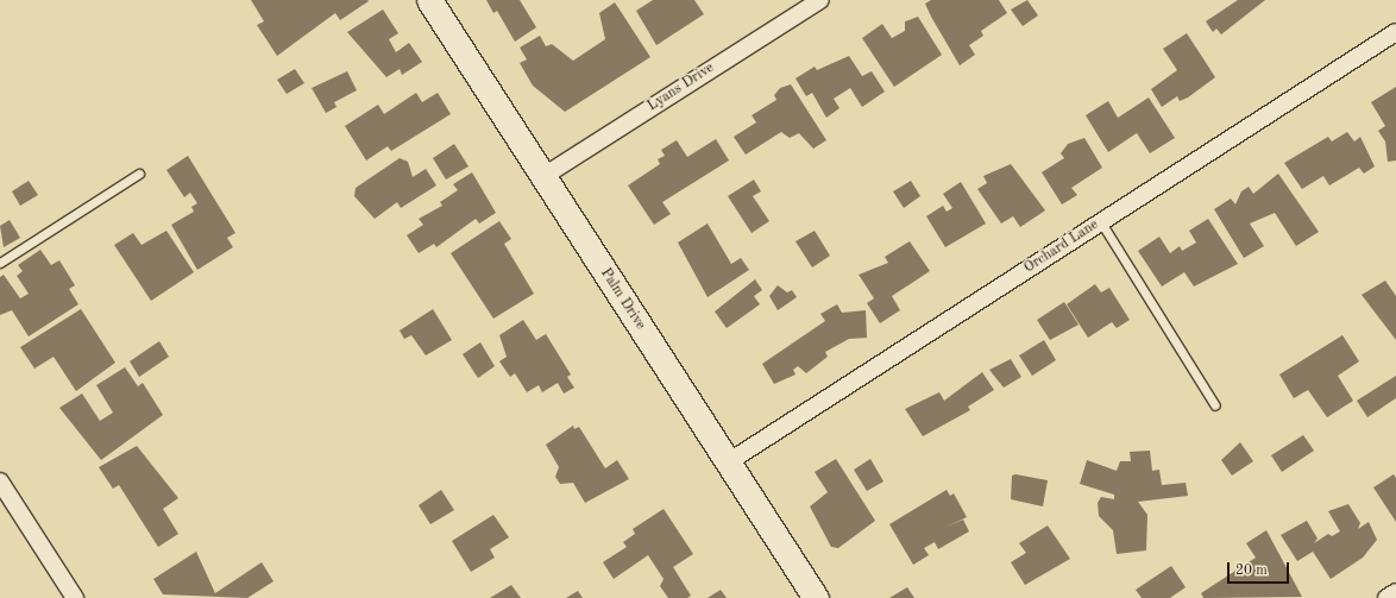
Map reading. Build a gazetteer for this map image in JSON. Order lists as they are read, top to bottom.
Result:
{
  "streets": {
    "street": ["Lyans Drive", "Orchard Lane", "Palm Drive"]
  },
  "crossings": [
    ["Lyans Drive", "Palm Drive"],
    ["Orchard Lane", "Palm Drive"]
  ],
  "scale_bar": "20 m"
}
